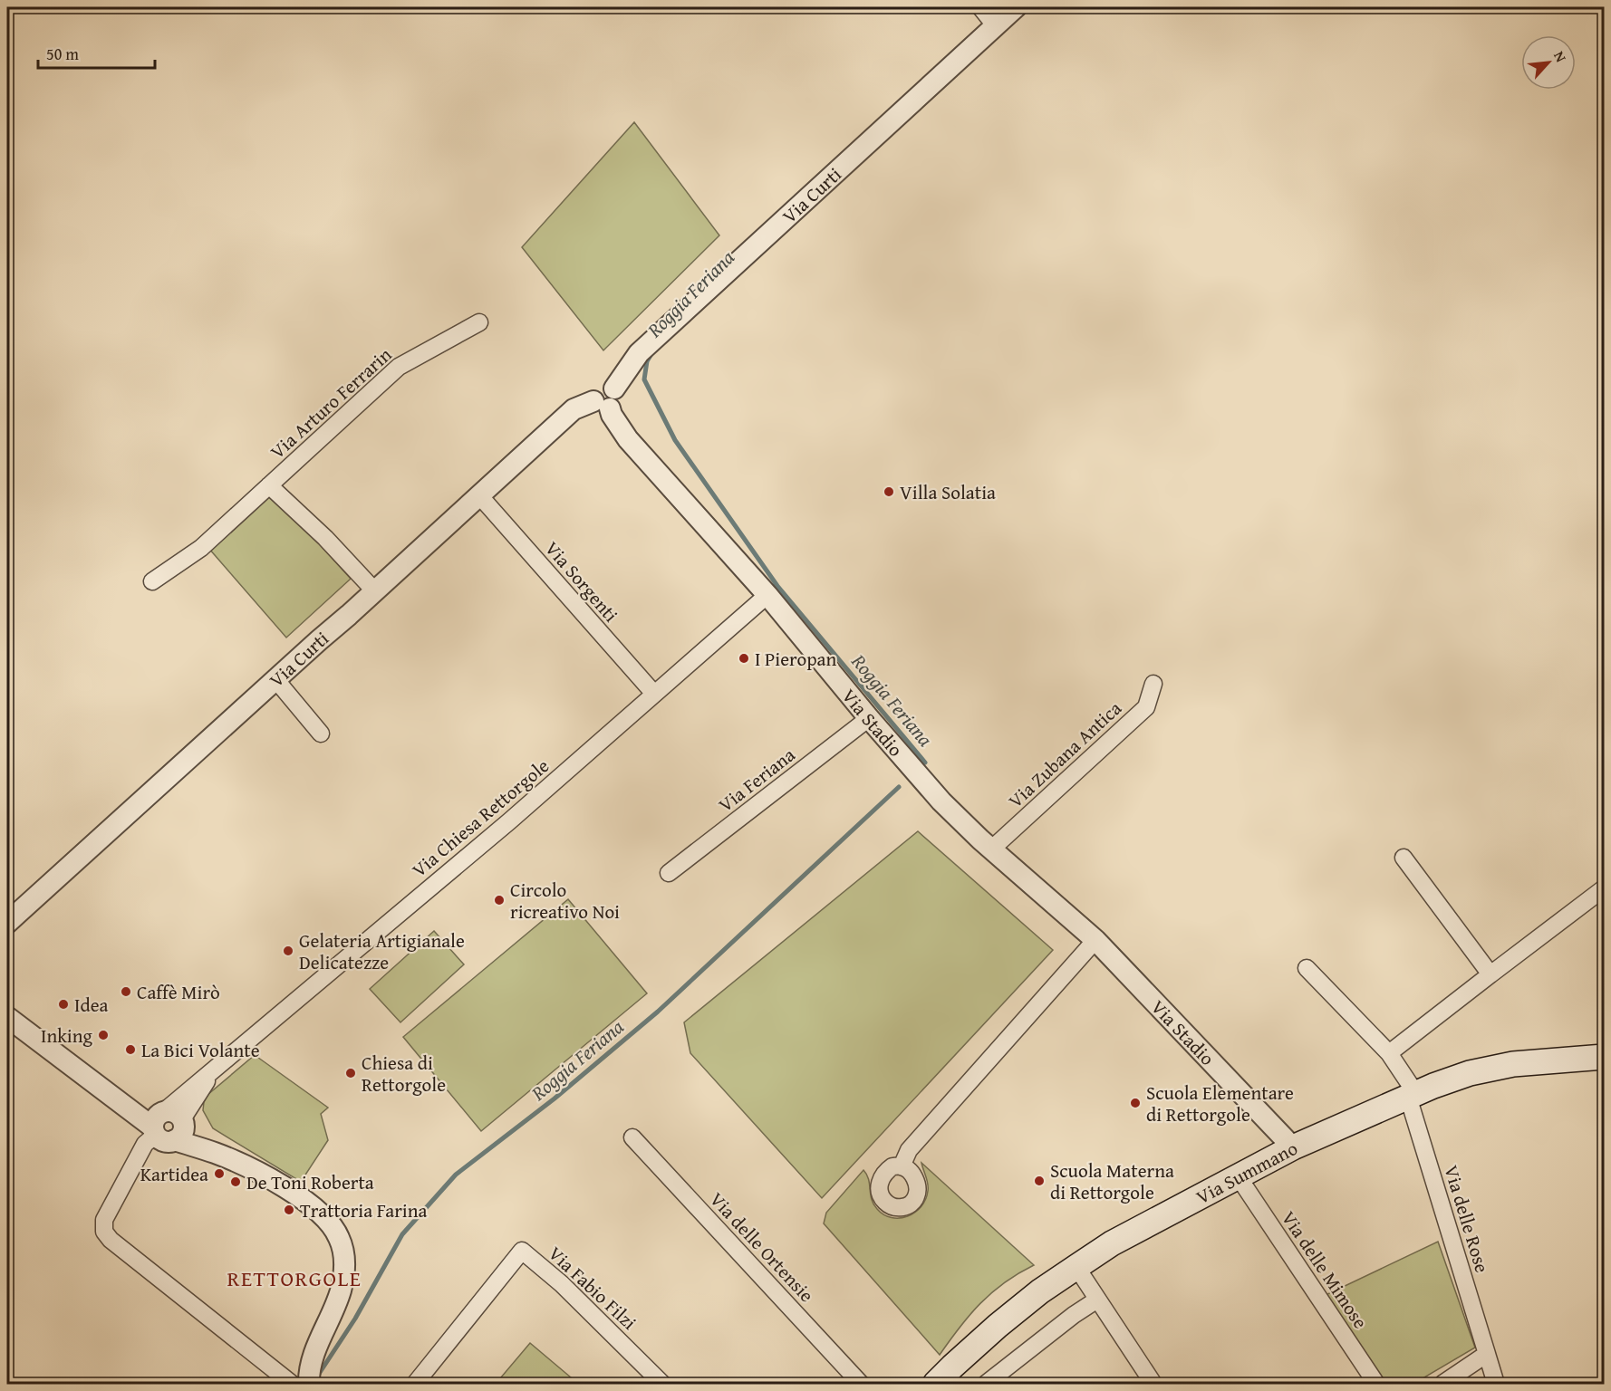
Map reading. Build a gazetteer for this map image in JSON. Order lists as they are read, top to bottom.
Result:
{
  "streets": {
    "main road": ["Via Summano"],
    "street": [
      "Via Curti",
      "Via Arturo Ferrarin",
      "Via Sorgenti",
      "Via Stadio",
      "Via Zubana Antica",
      "Via Feriana",
      "Via Chiesa Rettorgole",
      "Via delle Rose",
      "Via delle Ortensie",
      "Via delle Mimose",
      "Via Fabio Filzi"
    ]
  },
  "crossings": [
    ["Via Curti", "Via Arturo Ferrarin"],
    ["Via Curti", "Via Sorgenti"],
    ["Via Curti", "Via Stadio"],
    ["Via Sorgenti", "Via Chiesa Rettorgole"],
    ["Via Stadio", "Via Zubana Antica"],
    ["Via Stadio", "Via Feriana"],
    ["Via Stadio", "Via Chiesa Rettorgole"],
    ["Via Stadio", "Via Summano"],
    ["Via Summano", "Via delle Rose"],
    ["Via Summano", "Via delle Mimose"]
  ],
  "districts": ["RETTORGOLE"],
  "water": ["Roggia Feriana"],
  "places": [
    "Villa Solatia",
    "I Pieropan",
    "Circolo ricreativo Noi",
    "Gelateria Artigianale Delicatezze",
    "Caffè Mirò",
    "Idea",
    "Inking",
    "La Bici Volante",
    "Chiesa di Rettorgole",
    "Scuola Elementare di Rettorgole",
    "Kartidea",
    "Scuola Materna di Rettorgole",
    "De Toni Roberta",
    "Trattoria Farina"
  ],
  "scale_bar": "50 m",
  "north": "top right"
}
